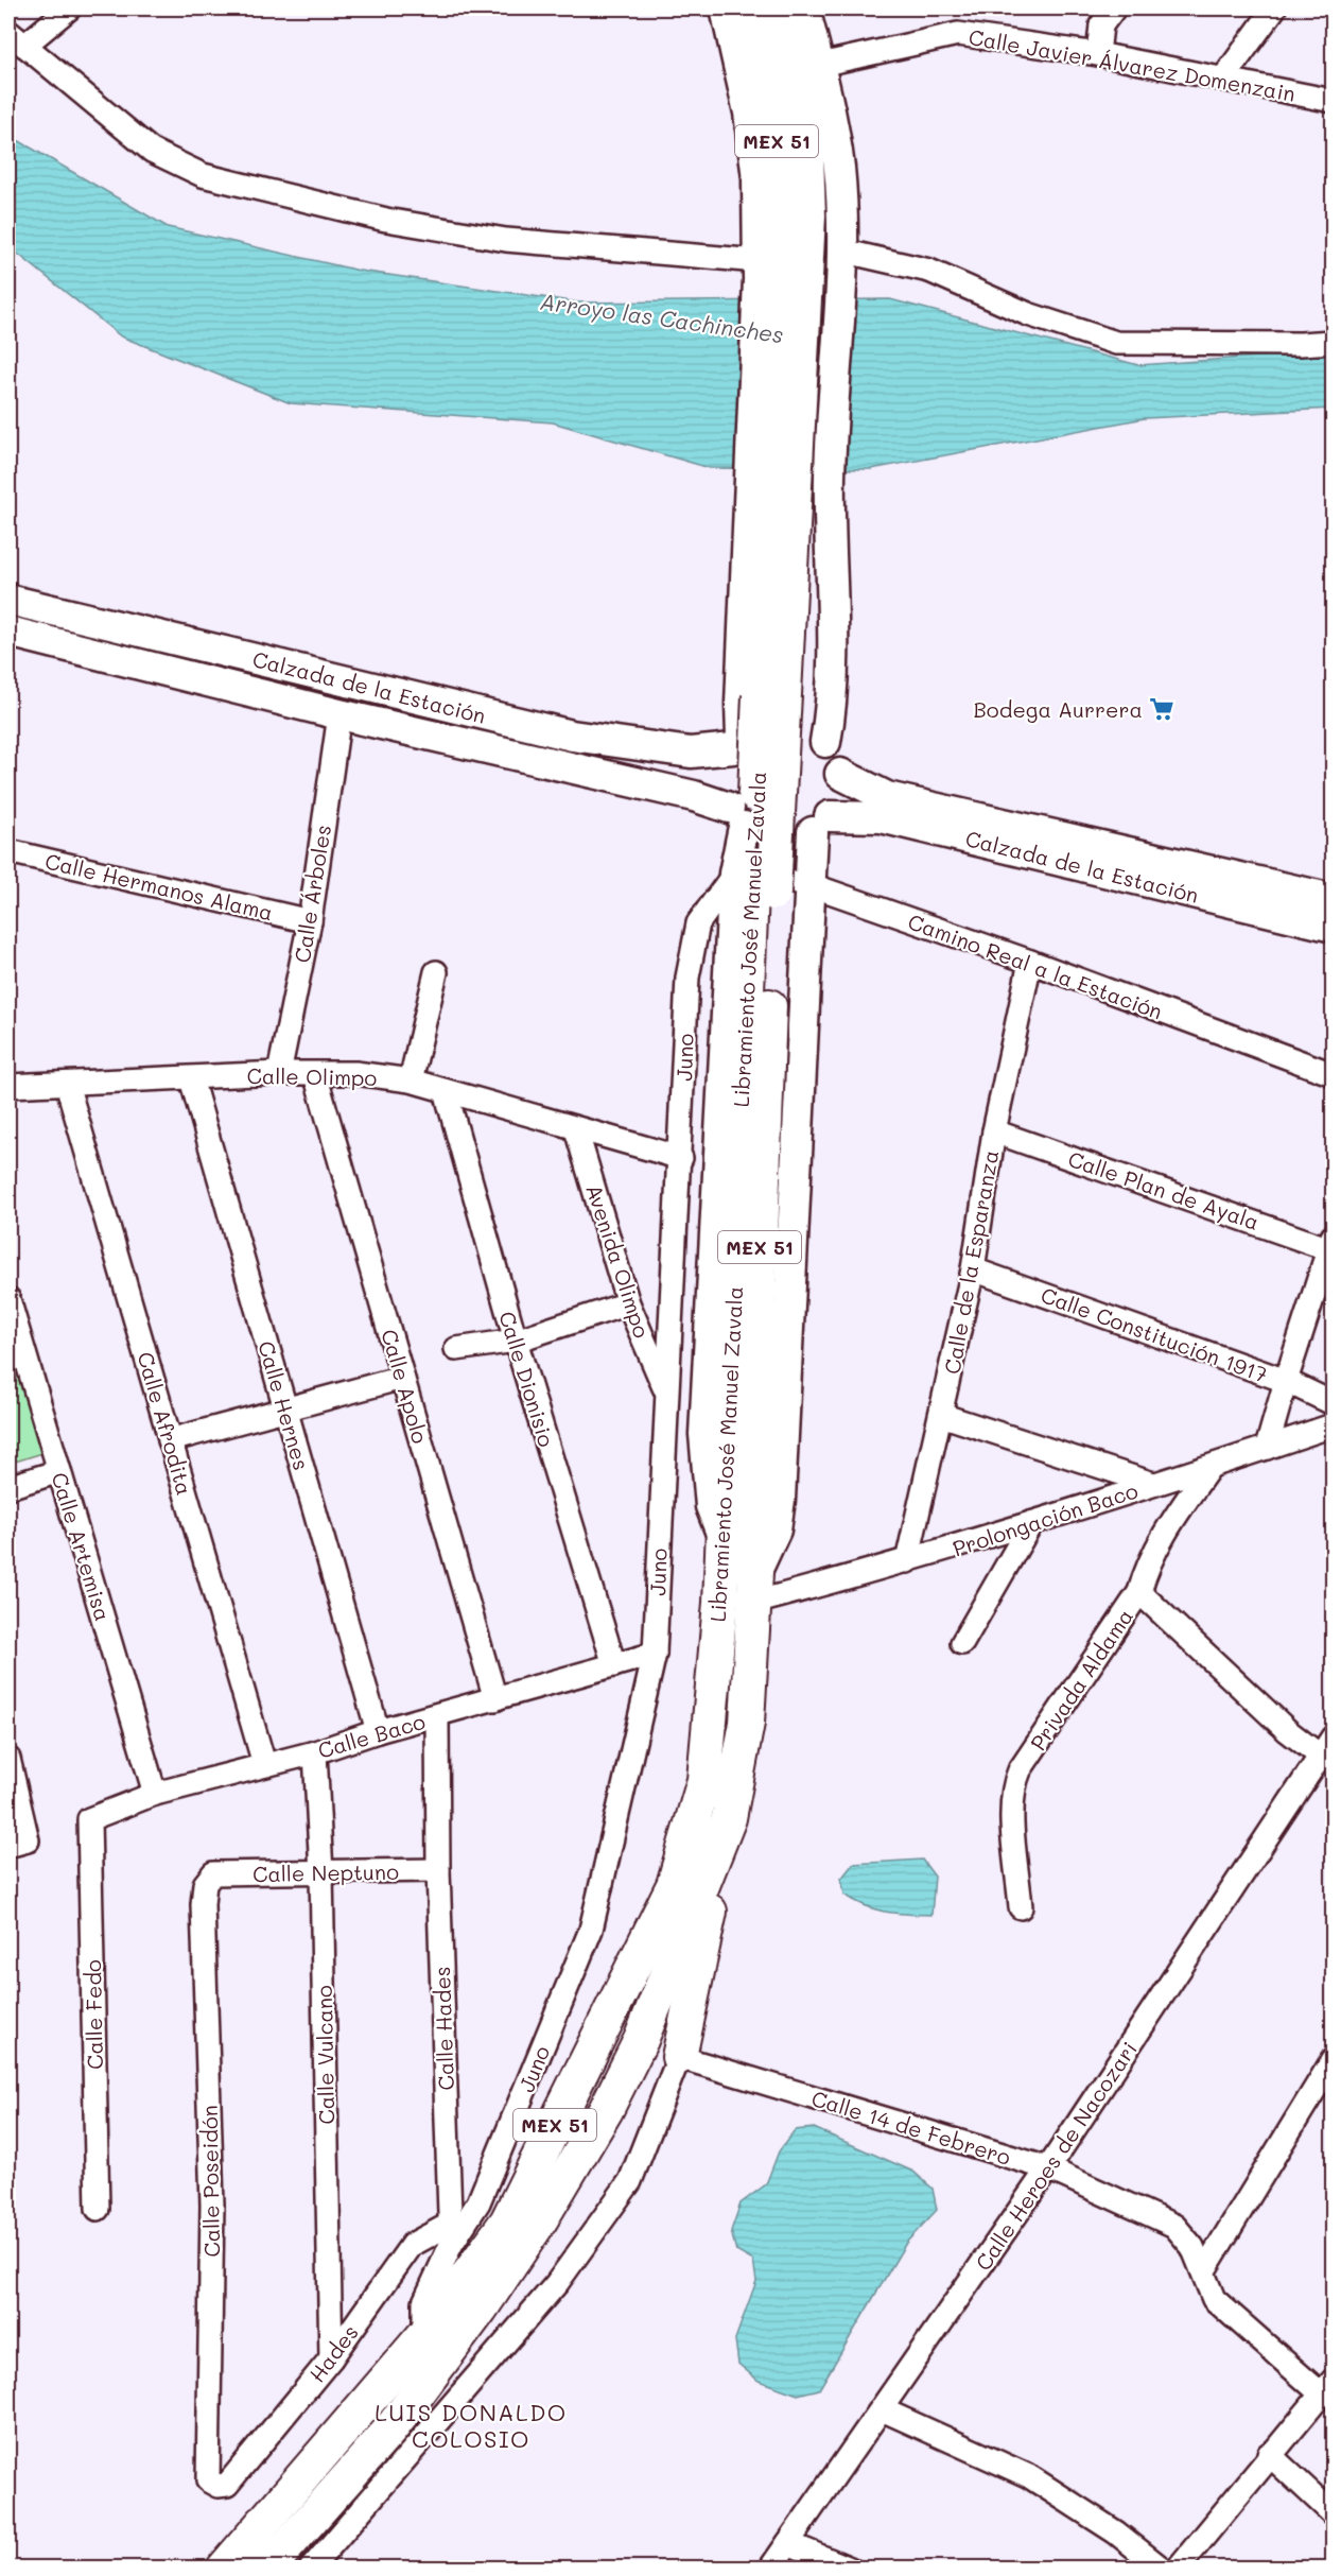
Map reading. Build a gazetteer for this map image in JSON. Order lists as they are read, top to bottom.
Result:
{
  "streets": {
    "main road": ["MEX 51", "Calzada de la Estación", "Libramiento José Manuel Zavala"],
    "street": [
      "Calle Javier Álvarez Domenzain",
      "Calle Hermanos Alama",
      "Calle Árboles",
      "Camino Real a la Estación",
      "Juno",
      "Calle Olimpo",
      "Calle Plan de Ayala",
      "Avenida Olimpo",
      "Calle de la Esparanza",
      "Calle Constitución 1917",
      "Calle Dionisio",
      "Calle Apolo",
      "Calle Hernes",
      "Calle Afrodita",
      "Prolongación Baco",
      "Calle Artemisa",
      "Privada Aldama",
      "Calle Baco",
      "Calle Neptuno",
      "Calle Fedo",
      "Calle Hades",
      "Calle Vulcano",
      "Calle 14 de Febrero",
      "Calle Heroes de Nacozari",
      "Calle Poseidón",
      "Hades"
    ]
  },
  "crossings": [
    ["Calzada de la Estación", "Calle Árboles"],
    ["Calle Hermanos Alama", "Calle Árboles"],
    ["Calle Árboles", "Calle Olimpo"],
    ["Libramiento José Manuel Zavala", "Camino Real a la Estación"],
    ["Libramiento José Manuel Zavala", "Juno"],
    ["Libramiento José Manuel Zavala", "Prolongación Baco"],
    ["Libramiento José Manuel Zavala", "Calle Hades"],
    ["Camino Real a la Estación", "Juno"],
    ["Camino Real a la Estación", "Calle de la Esparanza"],
    ["Juno", "Calle Olimpo"],
    ["Juno", "Avenida Olimpo"],
    ["Juno", "Calle Baco"],
    ["Juno", "Calle Hades"],
    ["Juno", "Hades"],
    ["Calle Olimpo", "Avenida Olimpo"],
    ["Calle Olimpo", "Calle Dionisio"],
    ["Calle Olimpo", "Calle Apolo"],
    ["Calle Olimpo", "Calle Hernes"],
    ["Calle Olimpo", "Calle Afrodita"],
    ["Calle Plan de Ayala", "Calle de la Esparanza"],
    ["Calle de la Esparanza", "Calle Constitución 1917"],
    ["Calle de la Esparanza", "Prolongación Baco"],
    ["Calle Dionisio", "Calle Baco"],
    ["Calle Apolo", "Calle Baco"],
    ["Calle Hernes", "Calle Baco"],
    ["Calle Afrodita", "Calle Baco"],
    ["Prolongación Baco", "Privada Aldama"],
    ["Calle Artemisa", "Calle Baco"],
    ["Calle Baco", "Calle Fedo"],
    ["Calle Baco", "Calle Hades"],
    ["Calle Baco", "Calle Vulcano"],
    ["Calle Neptuno", "Calle Hades"],
    ["Calle Neptuno", "Calle Vulcano"],
    ["Calle Neptuno", "Calle Poseidón"],
    ["Calle Hades", "Hades"],
    ["Calle Vulcano", "Hades"],
    ["Calle 14 de Febrero", "Calle Heroes de Nacozari"],
    ["Calle Poseidón", "Hades"]
  ],
  "districts": ["LUIS DONALDO COLOSIO"],
  "water": ["Arroyo las Cachinches"],
  "places": {
    "supermarket": ["Bodega Aurrera"]
  }
}
